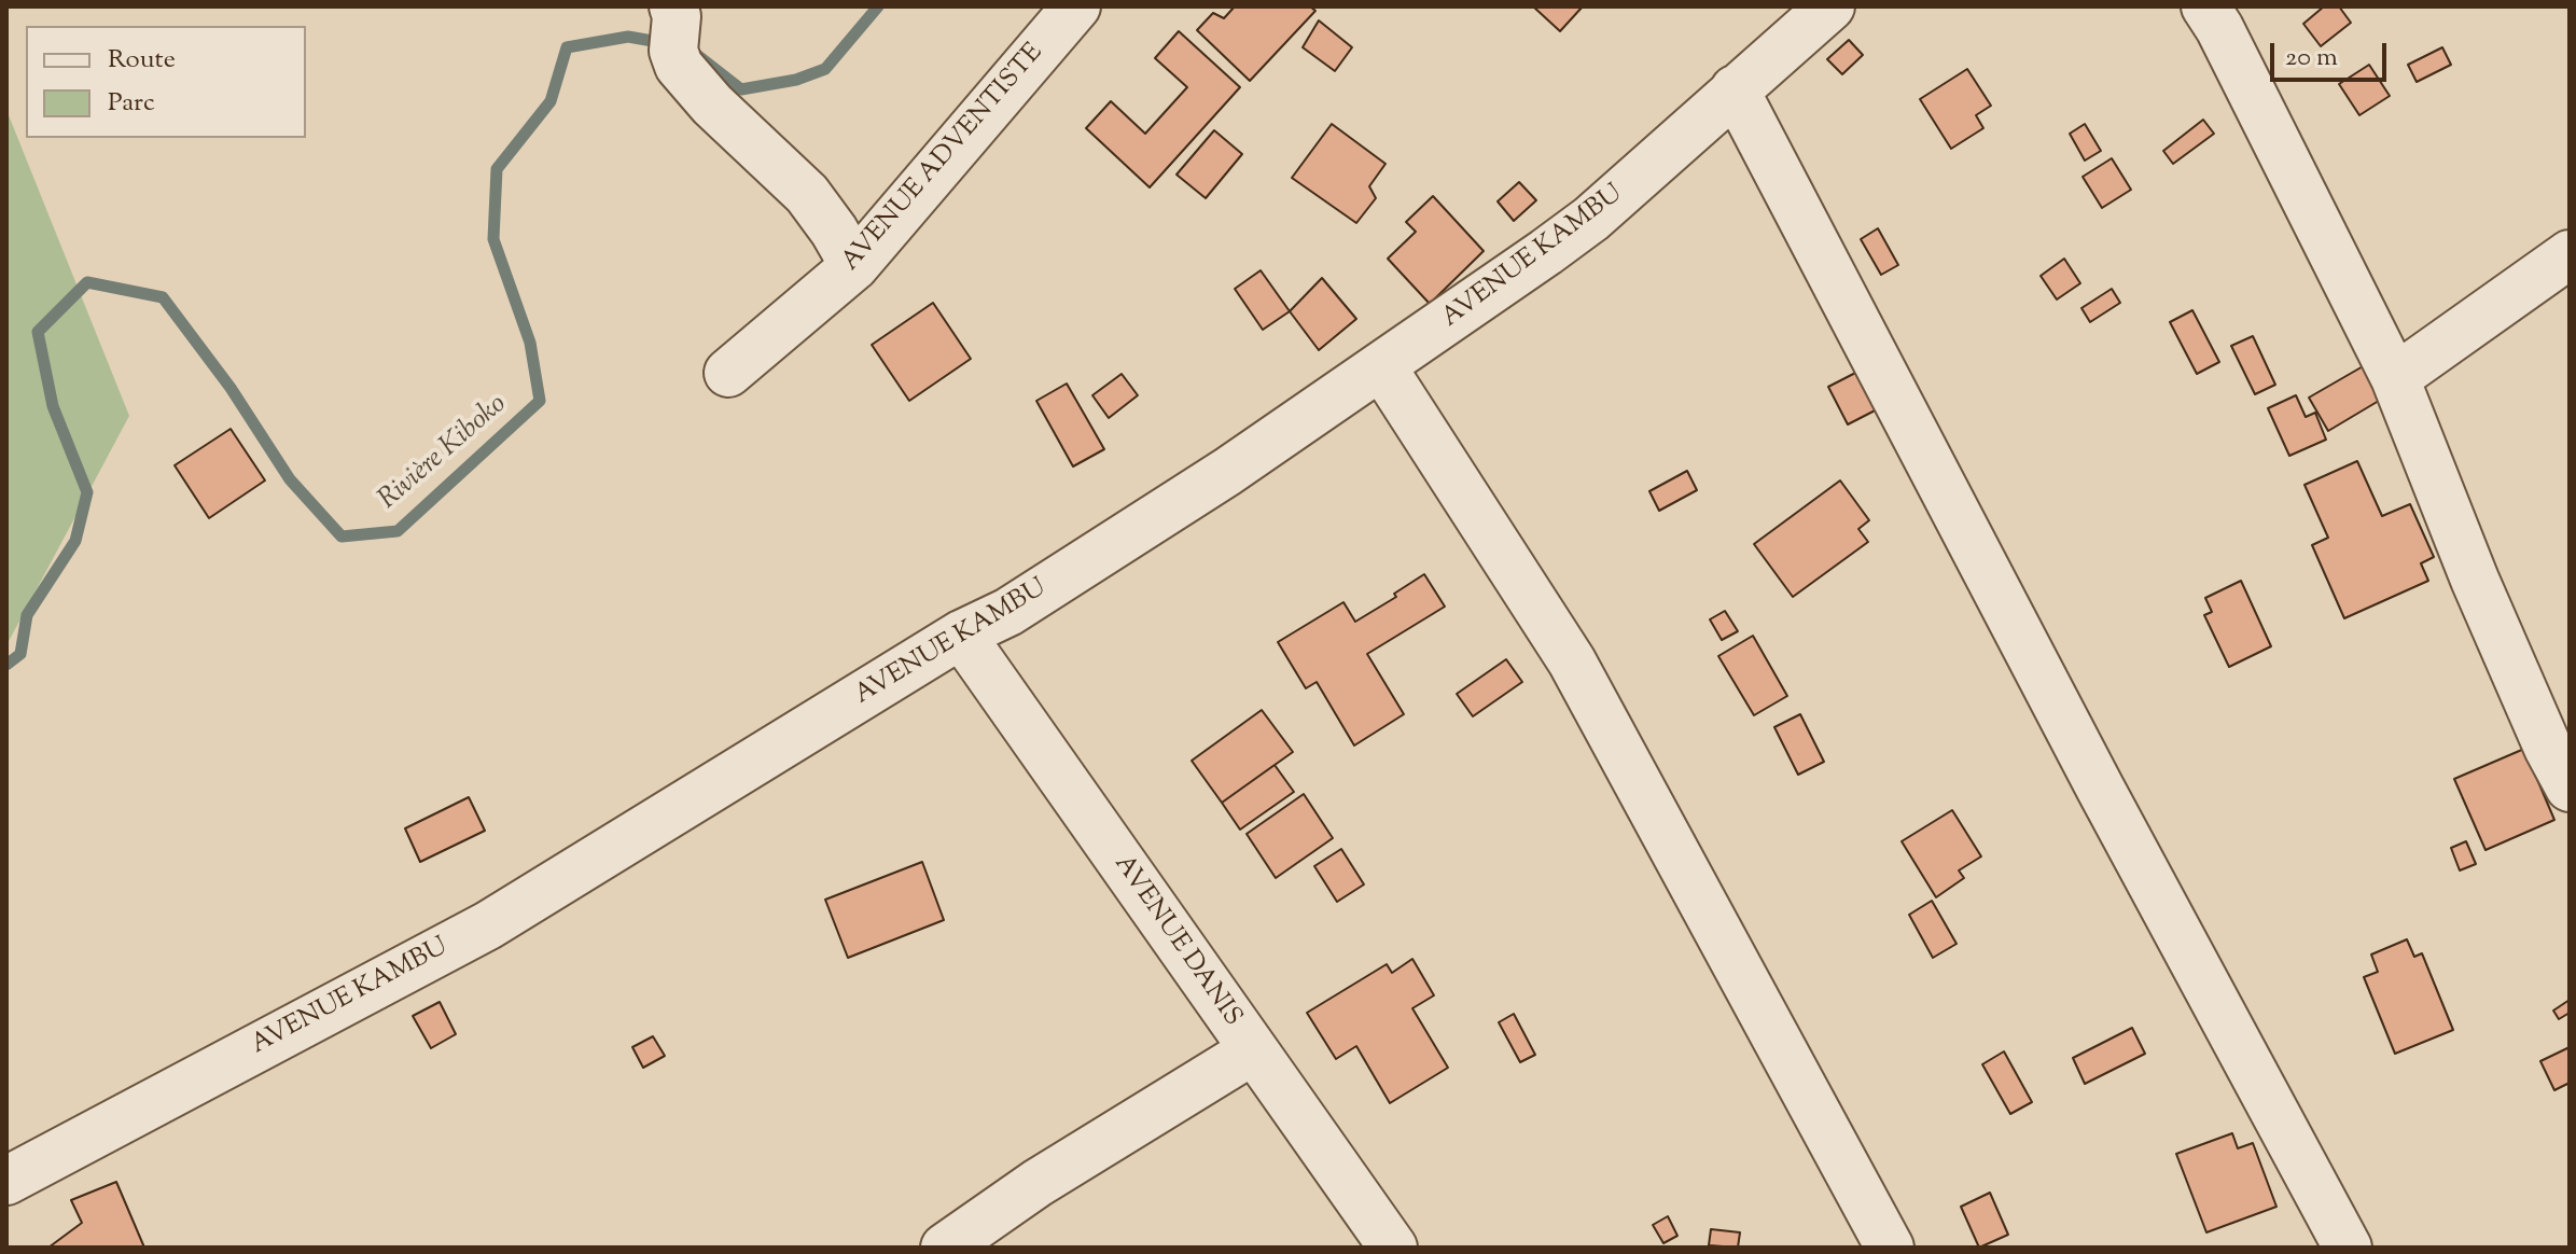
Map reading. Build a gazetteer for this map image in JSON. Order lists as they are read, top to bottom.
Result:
{
  "streets": {
    "street": ["AVENUE ADVENTISTE", "AVENUE KAMBU", "AVENUE DANIS"]
  },
  "crossings": [
    ["AVENUE KAMBU", "AVENUE DANIS"]
  ],
  "water": ["Rivière Kiboko"],
  "legend": ["Route", "Parc"],
  "scale_bar": "20 m"
}
